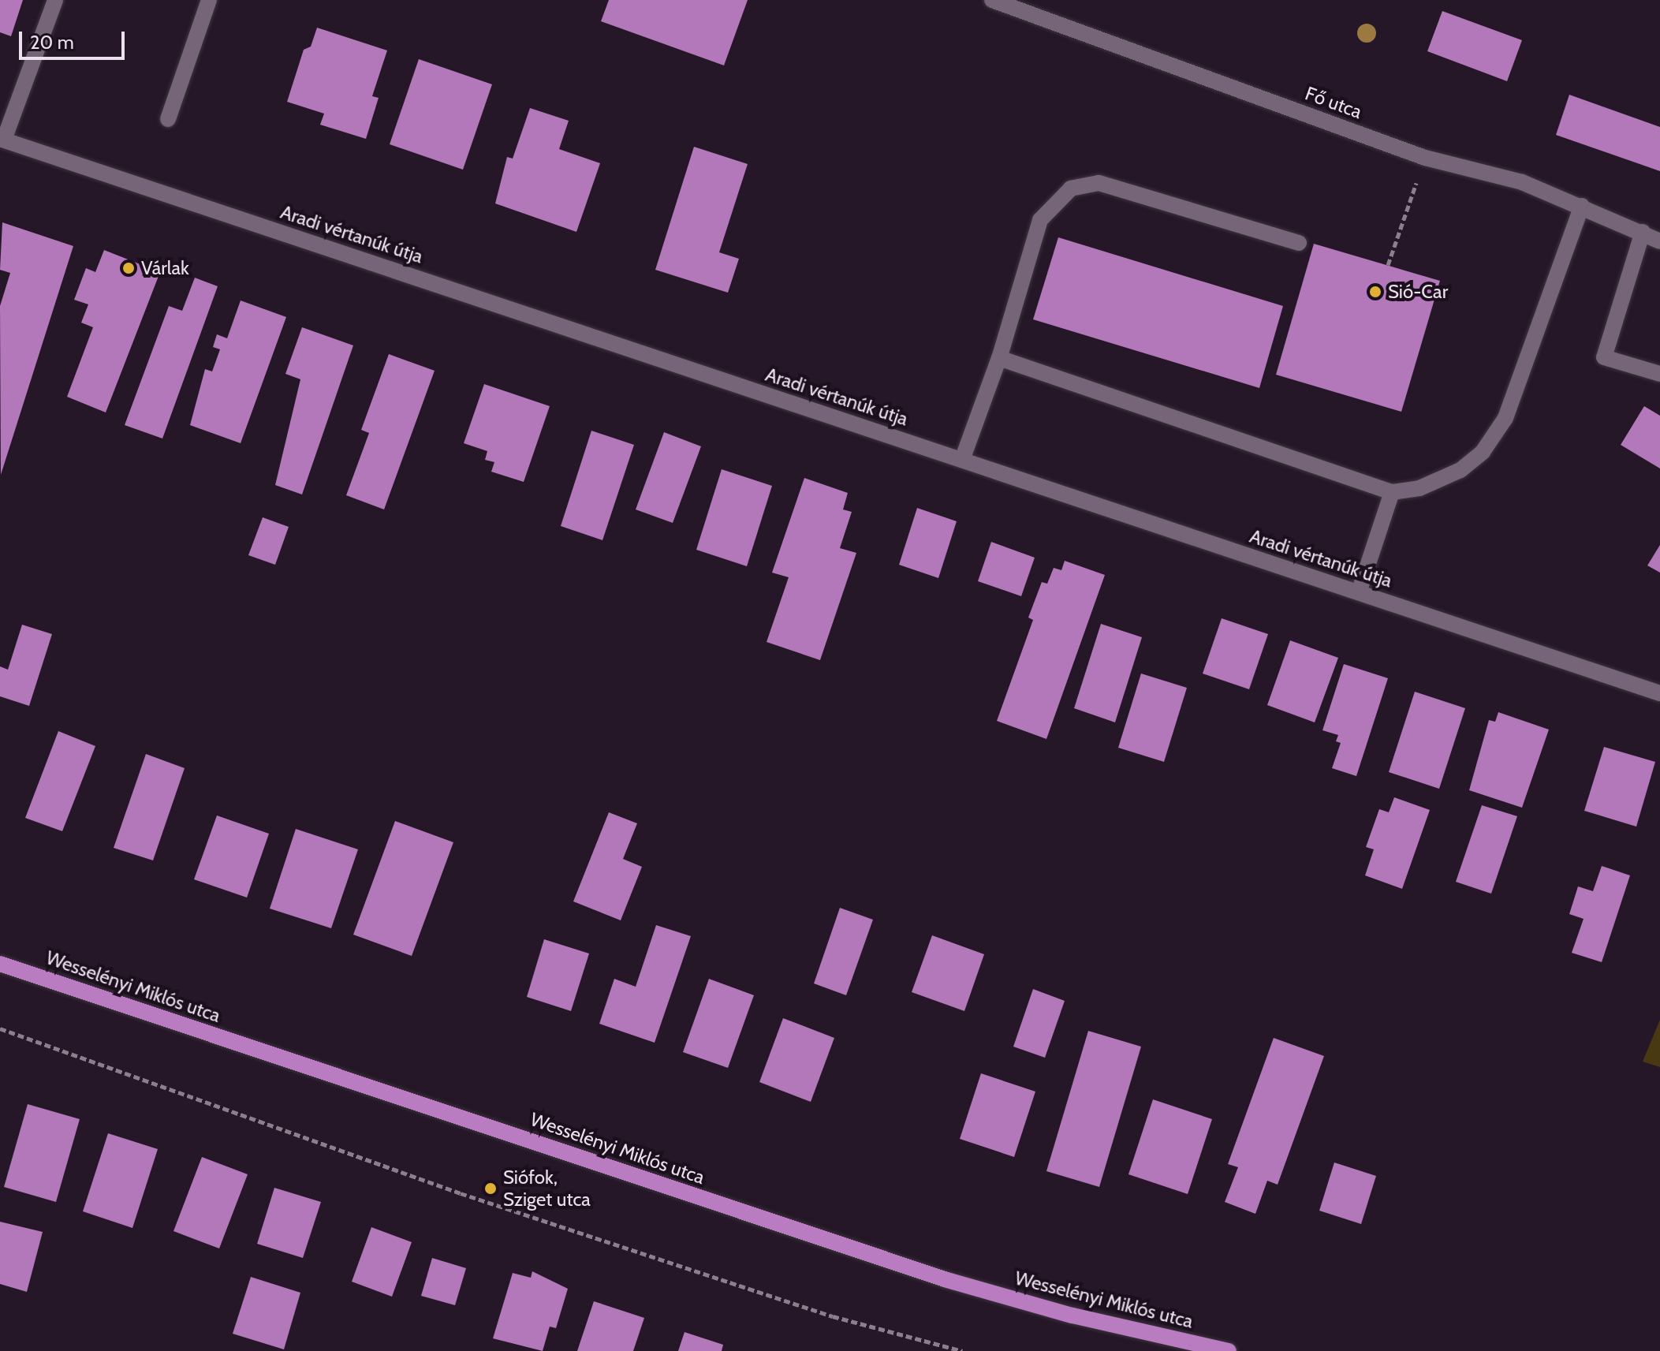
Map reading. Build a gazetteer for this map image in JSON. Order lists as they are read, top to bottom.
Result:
{
  "streets": {
    "main road": ["Wesselényi Miklós utca"],
    "street": ["Fő utca", "Aradi vértanúk útja"]
  },
  "places": ["Várlak", "Sió-Car", "Siófok, Sziget utca"],
  "scale_bar": "20 m"
}
